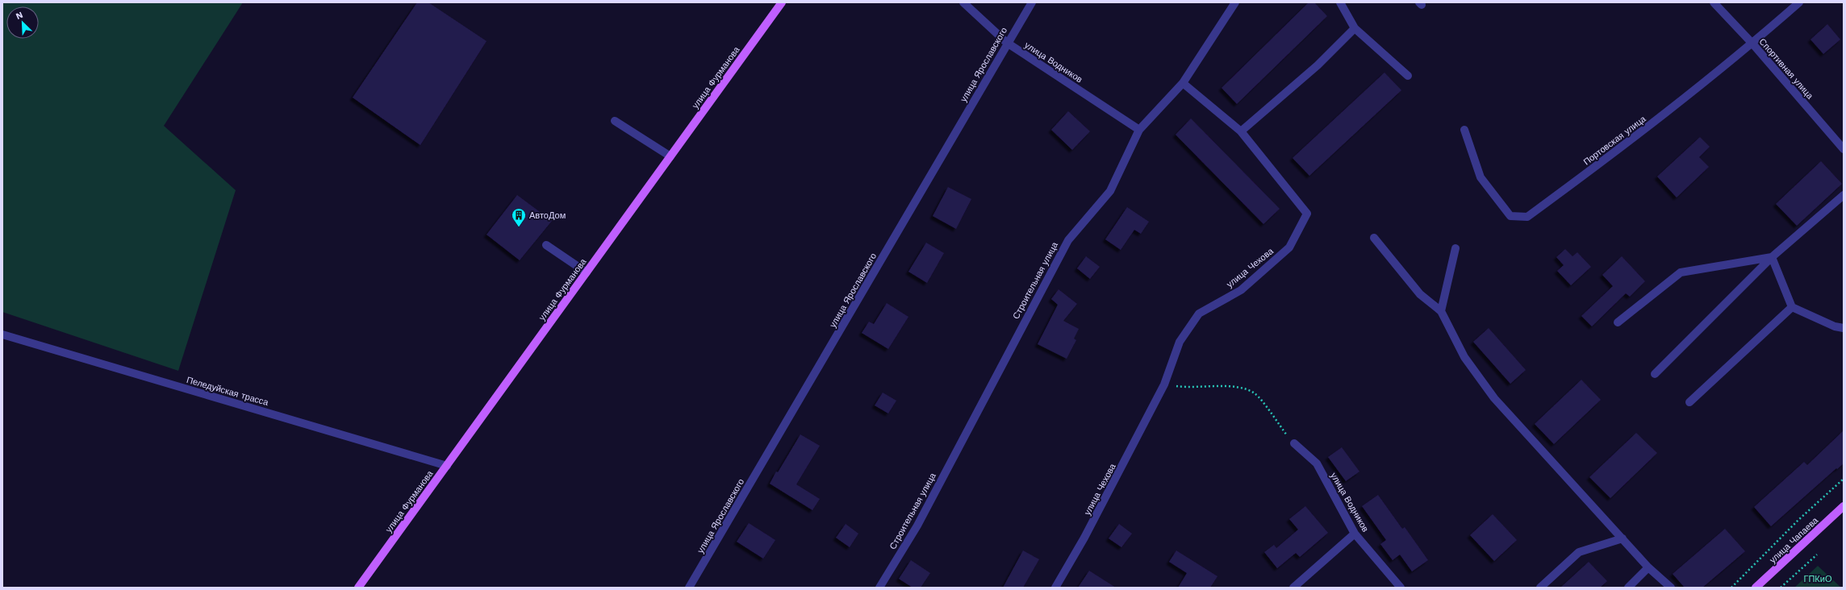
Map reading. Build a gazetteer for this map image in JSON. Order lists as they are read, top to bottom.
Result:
{
  "streets": {
    "main road": ["улица Фурманова", "улица Чапаева"],
    "street": [
      "улица Водников",
      "улица Ярославского",
      "Спортивная улица",
      "Портовская улица",
      "улица Чехова",
      "Строительная улица",
      "Пеледуйская трасса"
    ]
  },
  "crossings": [
    ["улица Водников", "улица Ярославского"],
    ["улица Водников", "Строительная улица"],
    ["Спортивная улица", "Портовская улица"],
    ["улица Фурманова", "Пеледуйская трасса"],
    ["улица Чехова", "Строительная улица"]
  ],
  "parks": ["ГПКиО"],
  "places": {
    "building": ["АвтоДом"]
  },
  "north": "top left"
}
